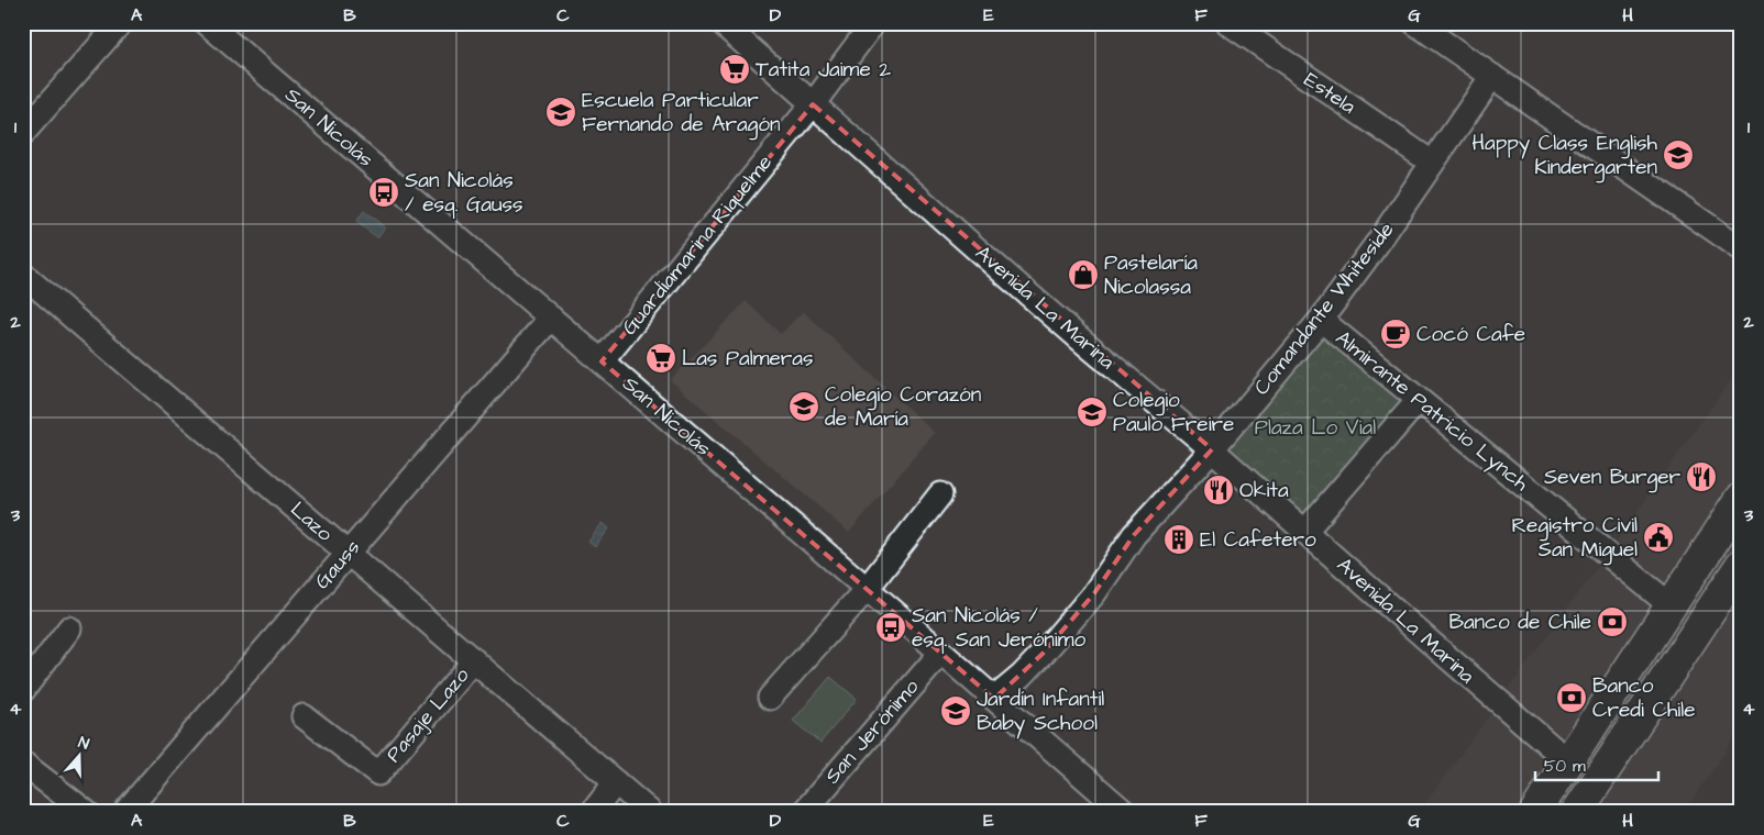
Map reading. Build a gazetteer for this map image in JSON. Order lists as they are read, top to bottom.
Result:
{
  "streets": {
    "street": [
      "Estela",
      "San Nicolás",
      "Guardiamarina Riquelme",
      "Avenida La Marina",
      "Comandante Whiteside",
      "Almirante Patricio Lynch",
      "Lazo",
      "Gauss",
      "Pasaje Lazo",
      "San Jerónimo"
    ]
  },
  "crossings": [
    ["Estela", "Comandante Whiteside"],
    ["San Nicolás", "Guardiamarina Riquelme"],
    ["San Nicolás", "Comandante Whiteside"],
    ["San Nicolás", "Gauss"],
    ["San Nicolás", "San Jerónimo"],
    ["Guardiamarina Riquelme", "Avenida La Marina"],
    ["Avenida La Marina", "Comandante Whiteside"],
    ["Comandante Whiteside", "Almirante Patricio Lynch"],
    ["Lazo", "Gauss"],
    ["Lazo", "Pasaje Lazo"]
  ],
  "parks": ["Plaza Lo Vial"],
  "places": {
    "supermarket": ["Tatita Jaime 2", "Las Palmeras"],
    "school or university": [
      "Escuela Particular Fernando de Aragón",
      "Happy Class English Kindergarten",
      "Colegio Corazón de María",
      "Colegio Paulo Freire",
      "Jardín Infantil Baby School"
    ],
    "bus stop": ["San Nicolás / esq. Gauss", "San Nicolás / esq. San Jerónimo"],
    "shop": ["Pastelaría Nicolassa"],
    "cafe": ["Cocó Cafe"],
    "restaurant": ["Seven Burger", "Okita"],
    "public building": ["Registro Civil San Miguel"],
    "building": ["El Cafetero"],
    "bank": ["Banco de Chile", "Banco Credi Chile"]
  },
  "scale_bar": "50 m",
  "north": "top",
  "grid": {
    "columns": [
      "A",
      "B",
      "C",
      "D",
      "E",
      "F",
      "G",
      "H"
    ],
    "rows": [
      "1",
      "2",
      "3",
      "4"
    ]
  }
}
